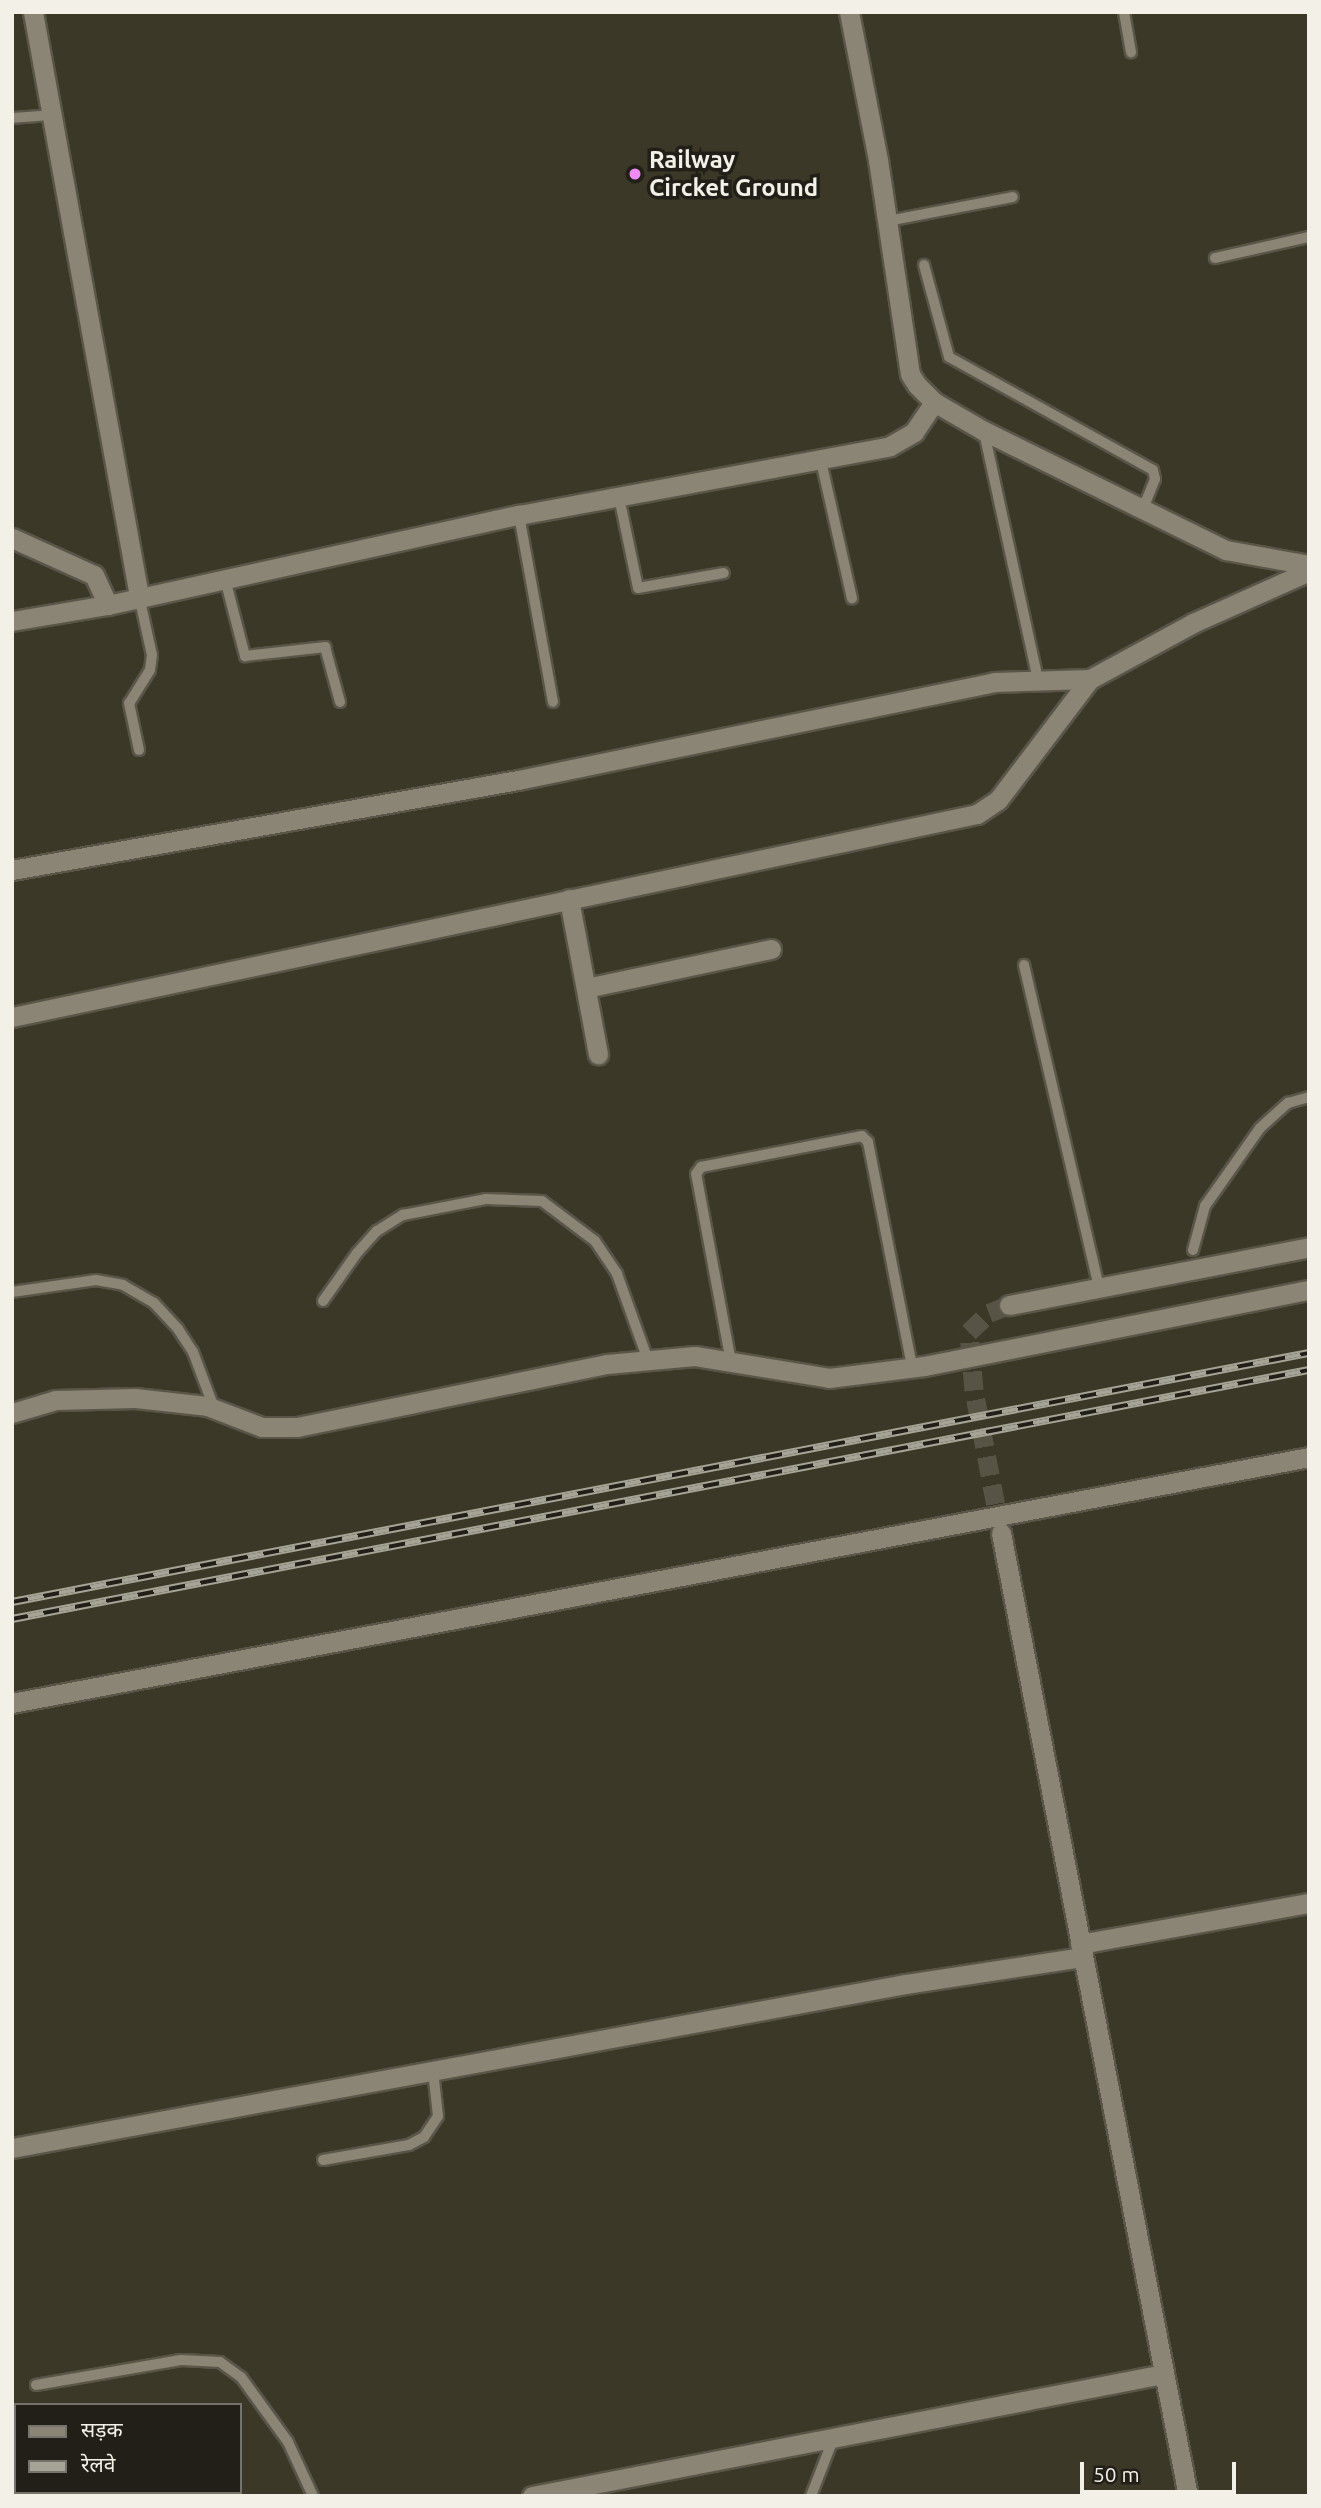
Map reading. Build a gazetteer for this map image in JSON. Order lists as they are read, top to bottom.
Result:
{
  "places": ["Railway Circket Ground"],
  "legend": ["सड़क", "रेलवे"],
  "scale_bar": "50 m"
}
